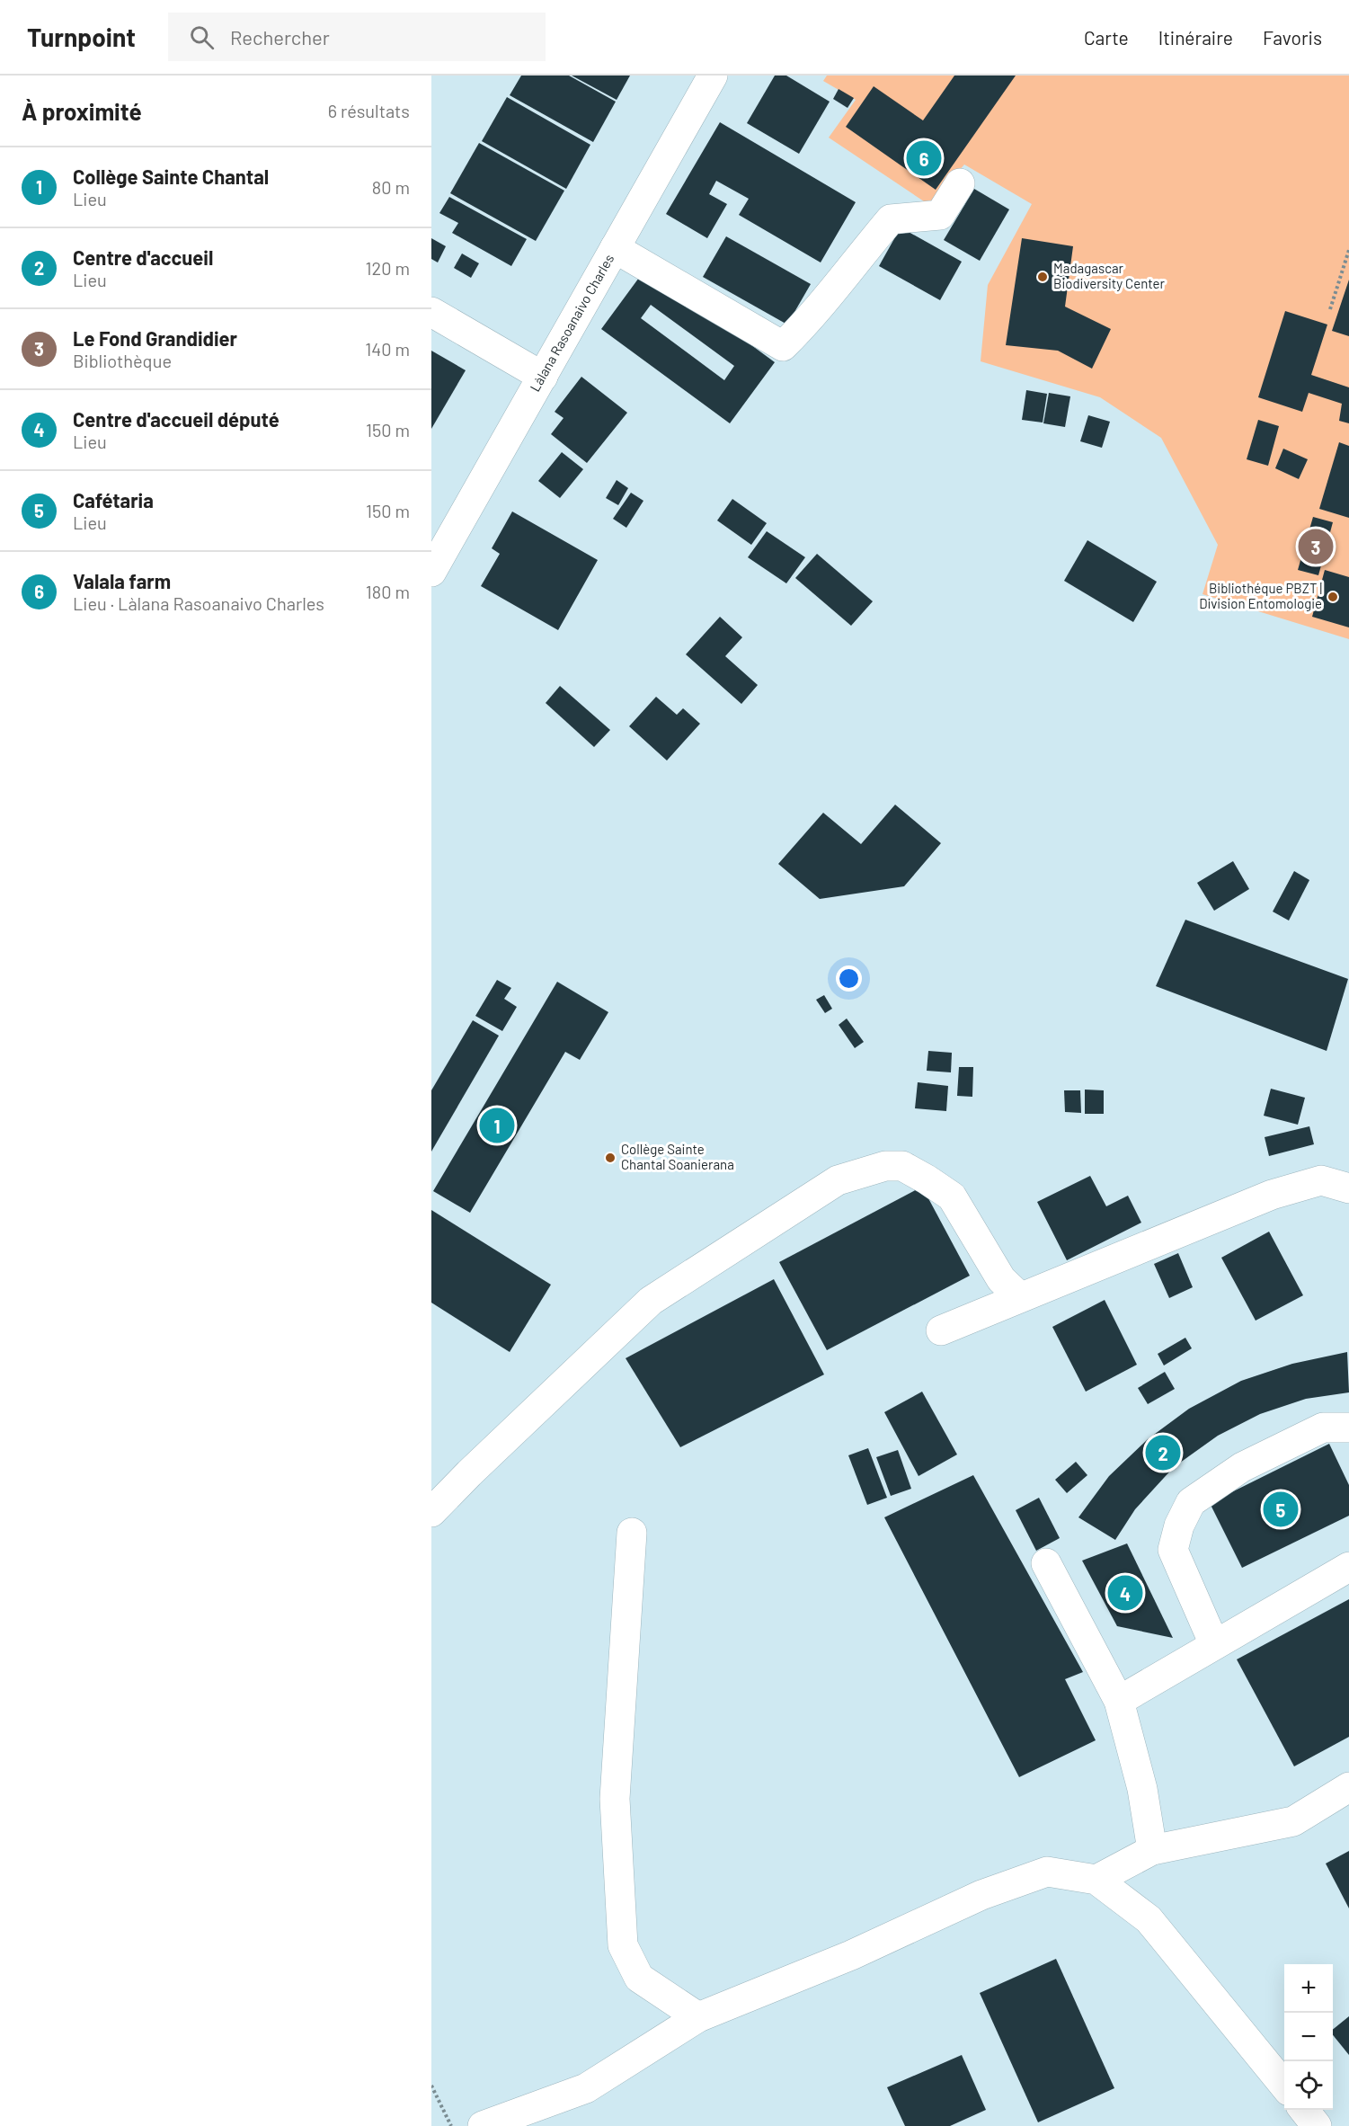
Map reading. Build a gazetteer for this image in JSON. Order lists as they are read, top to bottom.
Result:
{
  "streets": {
    "street": ["Làlana Rasoanaivo Charles"]
  },
  "places": ["Madagascar Biodiversity Center", "Bibliothéque PBZT | Division Entomologie", "Collège Sainte Chantal Soanierana"],
  "page": {
    "header": "Turnpoint",
    "search": "Rechercher",
    "nav": ["Carte", "Itinéraire", "Favoris"],
    "heading": ["À proximité", "6 résultats"],
    "pins": [
      "6",
      "3",
      "1",
      "2",
      "5",
      "4"
    ],
    "list": [
      {
        "mark": "1",
        "name": "Collège Sainte Chantal",
        "note": "Lieu",
        "value": "80 m"
      },
      {
        "mark": "2",
        "name": "Centre d'accueil",
        "note": "Lieu",
        "value": "120 m"
      },
      {
        "mark": "3",
        "name": "Le Fond Grandidier",
        "note": "Bibliothèque",
        "value": "140 m"
      },
      {
        "mark": "4",
        "name": "Centre d'accueil député",
        "note": "Lieu",
        "value": "150 m"
      },
      {
        "mark": "5",
        "name": "Cafétaria",
        "note": "Lieu",
        "value": "150 m"
      },
      {
        "mark": "6",
        "name": "Valala farm",
        "note": "Lieu · Làlana Rasoanaivo Charles",
        "value": "180 m"
      }
    ],
    "map_buttons": ["+", "−"]
  }
}
